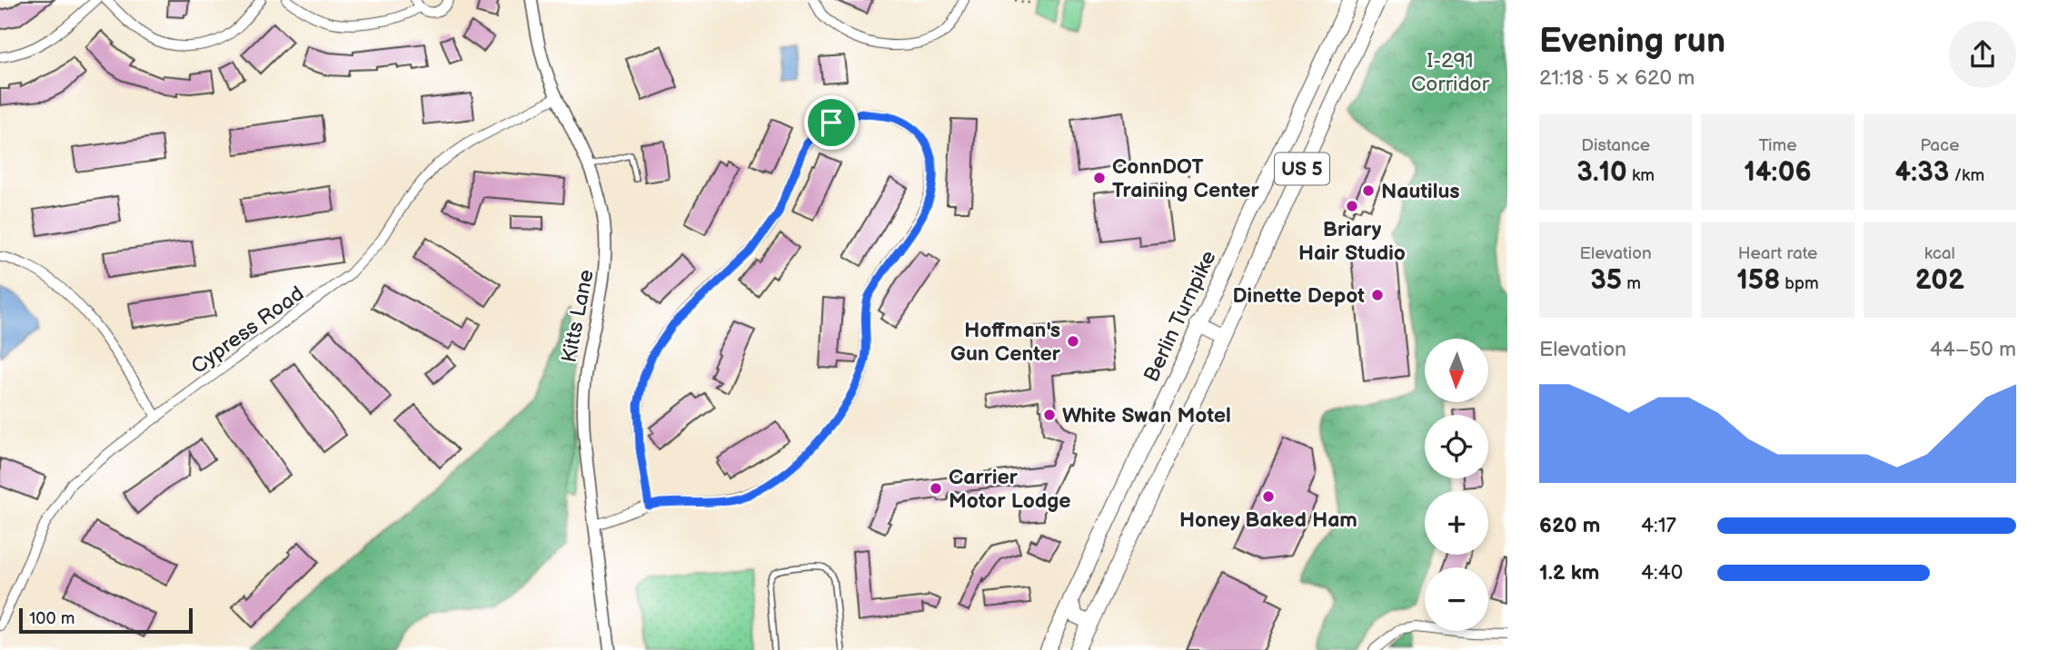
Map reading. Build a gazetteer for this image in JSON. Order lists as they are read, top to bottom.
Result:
{
  "streets": {
    "highway": ["US 5", "Berlin Turnpike"],
    "street": ["Kitts Lane", "Cypress Road"]
  },
  "crossings": [
    ["Kitts Lane", "Cypress Road"]
  ],
  "parks": ["I-291 Corridor"],
  "places": [
    "ConnDOT Training Center",
    "Nautilus",
    "Briary Hair Studio",
    "Dinette Depot",
    "Hoffman's Gun Center",
    "White Swan Motel",
    "Carrier Motor Lodge",
    "Honey Baked Ham"
  ],
  "scale_bar": "100 m",
  "north": "bottom",
  "page": {
    "heading": ["Evening run", "21:18 · 5 × 620 m"],
    "stats": [
      ["Distance", "3.10 km"],
      ["Time", "14:06"],
      ["Pace", "4:33 /km"],
      ["Elevation", "35 m"],
      ["Heart rate", "158 bpm"],
      ["kcal", "202"]
    ],
    "chart": ["Elevation", "44–50 m"],
    "map_buttons": ["+", "−"],
    "list": [
      {
        "name": "620 m",
        "note": "4:17"
      },
      {
        "name": "1.2 km",
        "note": "4:40"
      }
    ],
    "scale": "100 m"
  }
}
